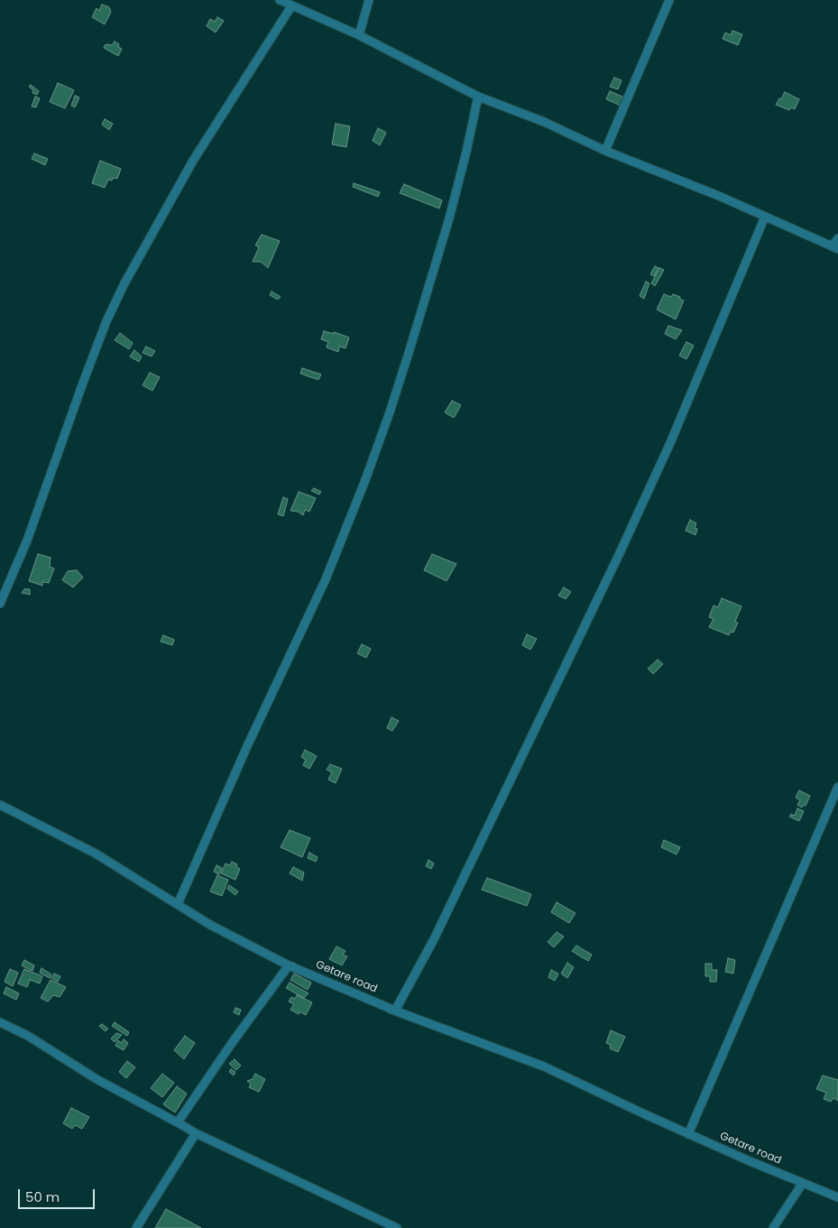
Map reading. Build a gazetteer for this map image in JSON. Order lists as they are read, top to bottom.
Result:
{
  "streets": {
    "street": ["Getare road"]
  },
  "scale_bar": "50 m"
}
